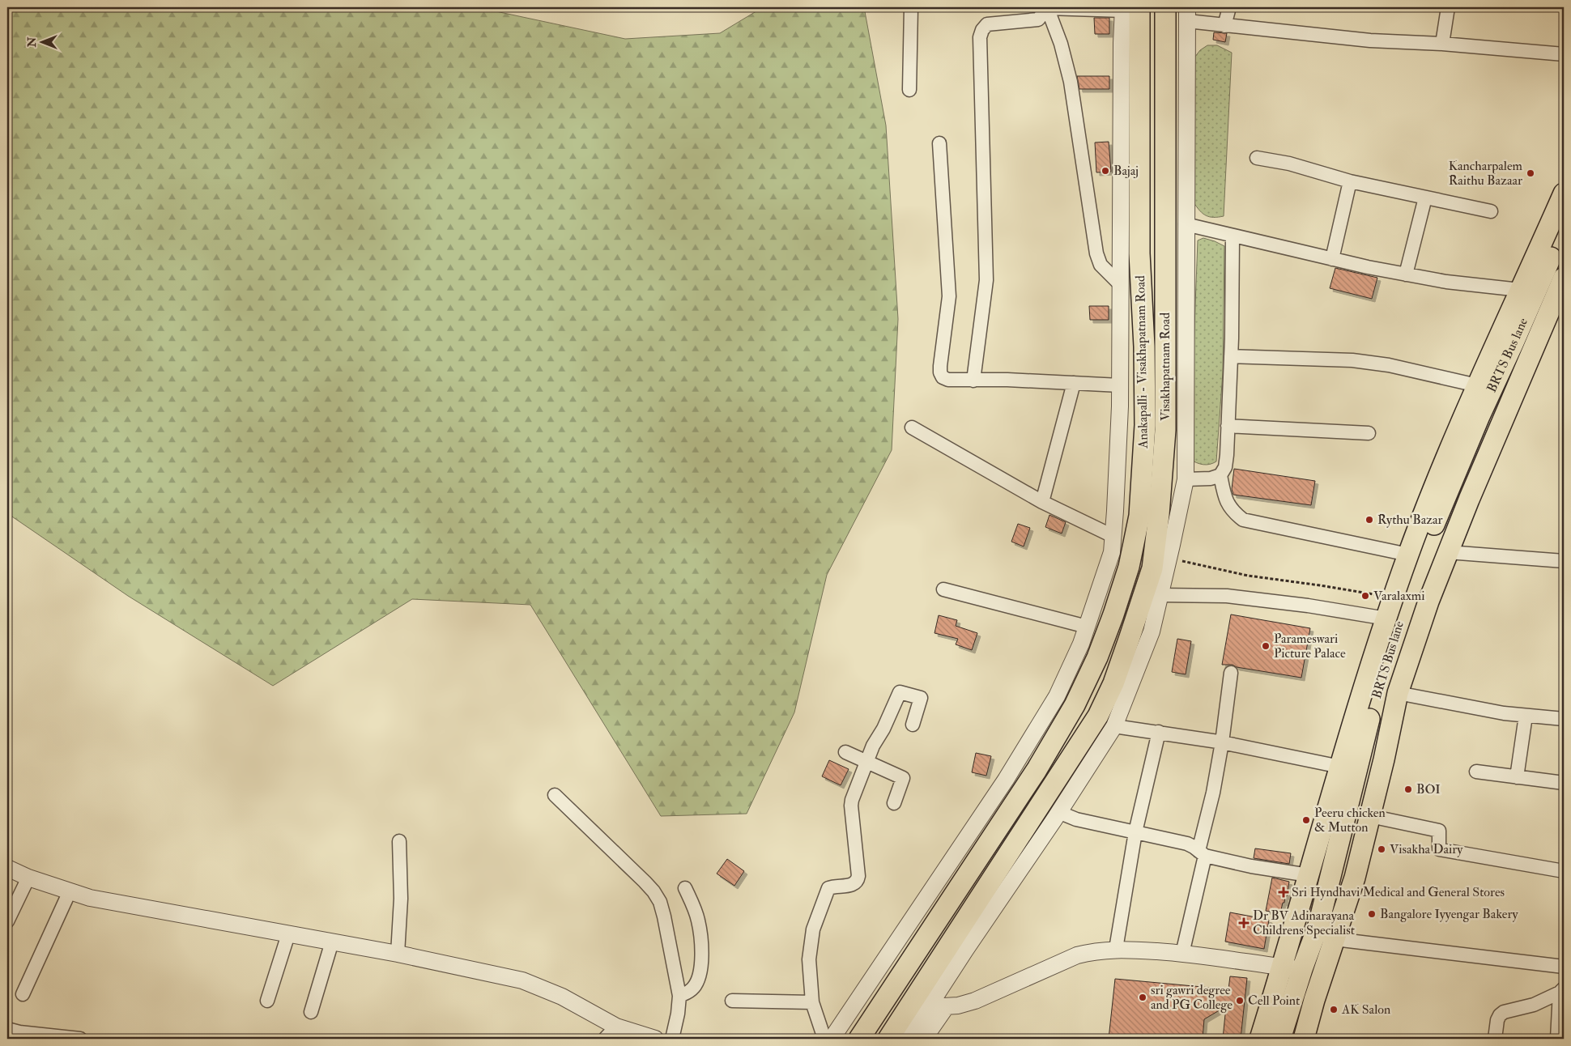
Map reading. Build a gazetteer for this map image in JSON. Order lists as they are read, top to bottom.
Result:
{
  "streets": {
    "main road": ["BRTS Bus lane", "Anakapalli - Visakhapatnam Road", "Visakhapatnam Road"]
  },
  "places": {
    "other": [
      "Bajaj",
      "Kancharpalem Raithu Bazaar",
      "Rythu Bazar",
      "Varalaxmi",
      "Parameswari Picture Palace",
      "BOI",
      "Peeru chicken & Mutton",
      "Visakha Dairy",
      "Bangalore Iyyengar Bakery",
      "sri gawri degree and PG College",
      "Cell Point",
      "AK Salon"
    ],
    "health": ["Sri Hyndhavi Medical and General Stores", "Dr BV Adinarayana Childrens Specialist"]
  },
  "north": "left"
}
